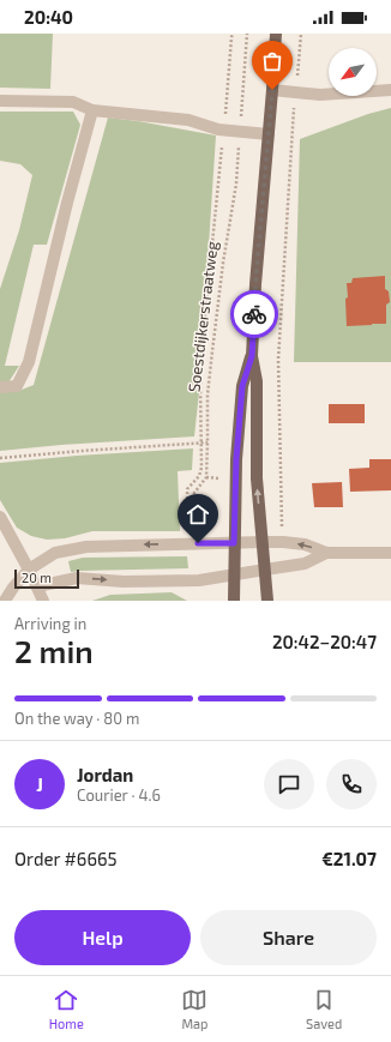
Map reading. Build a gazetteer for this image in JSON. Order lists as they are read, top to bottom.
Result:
{
  "streets": {
    "path": ["Soestdijkerstraatweg"]
  },
  "scale_bar": "20 m",
  "north": "bottom left",
  "page": {
    "status": "20:40",
    "scale": "20 m",
    "heading": ["2 min", "Arriving in", "20:42–20:47"],
    "panel": [
      "Jordan",
      "Courier · 4.6",
      "Order #6665",
      "€21.07"
    ],
    "bar": "On the way · 80 m",
    "round": "J",
    "buttons": ["Help", "Share"],
    "tabs": ["Home", "Map", "Saved"]
  }
}
